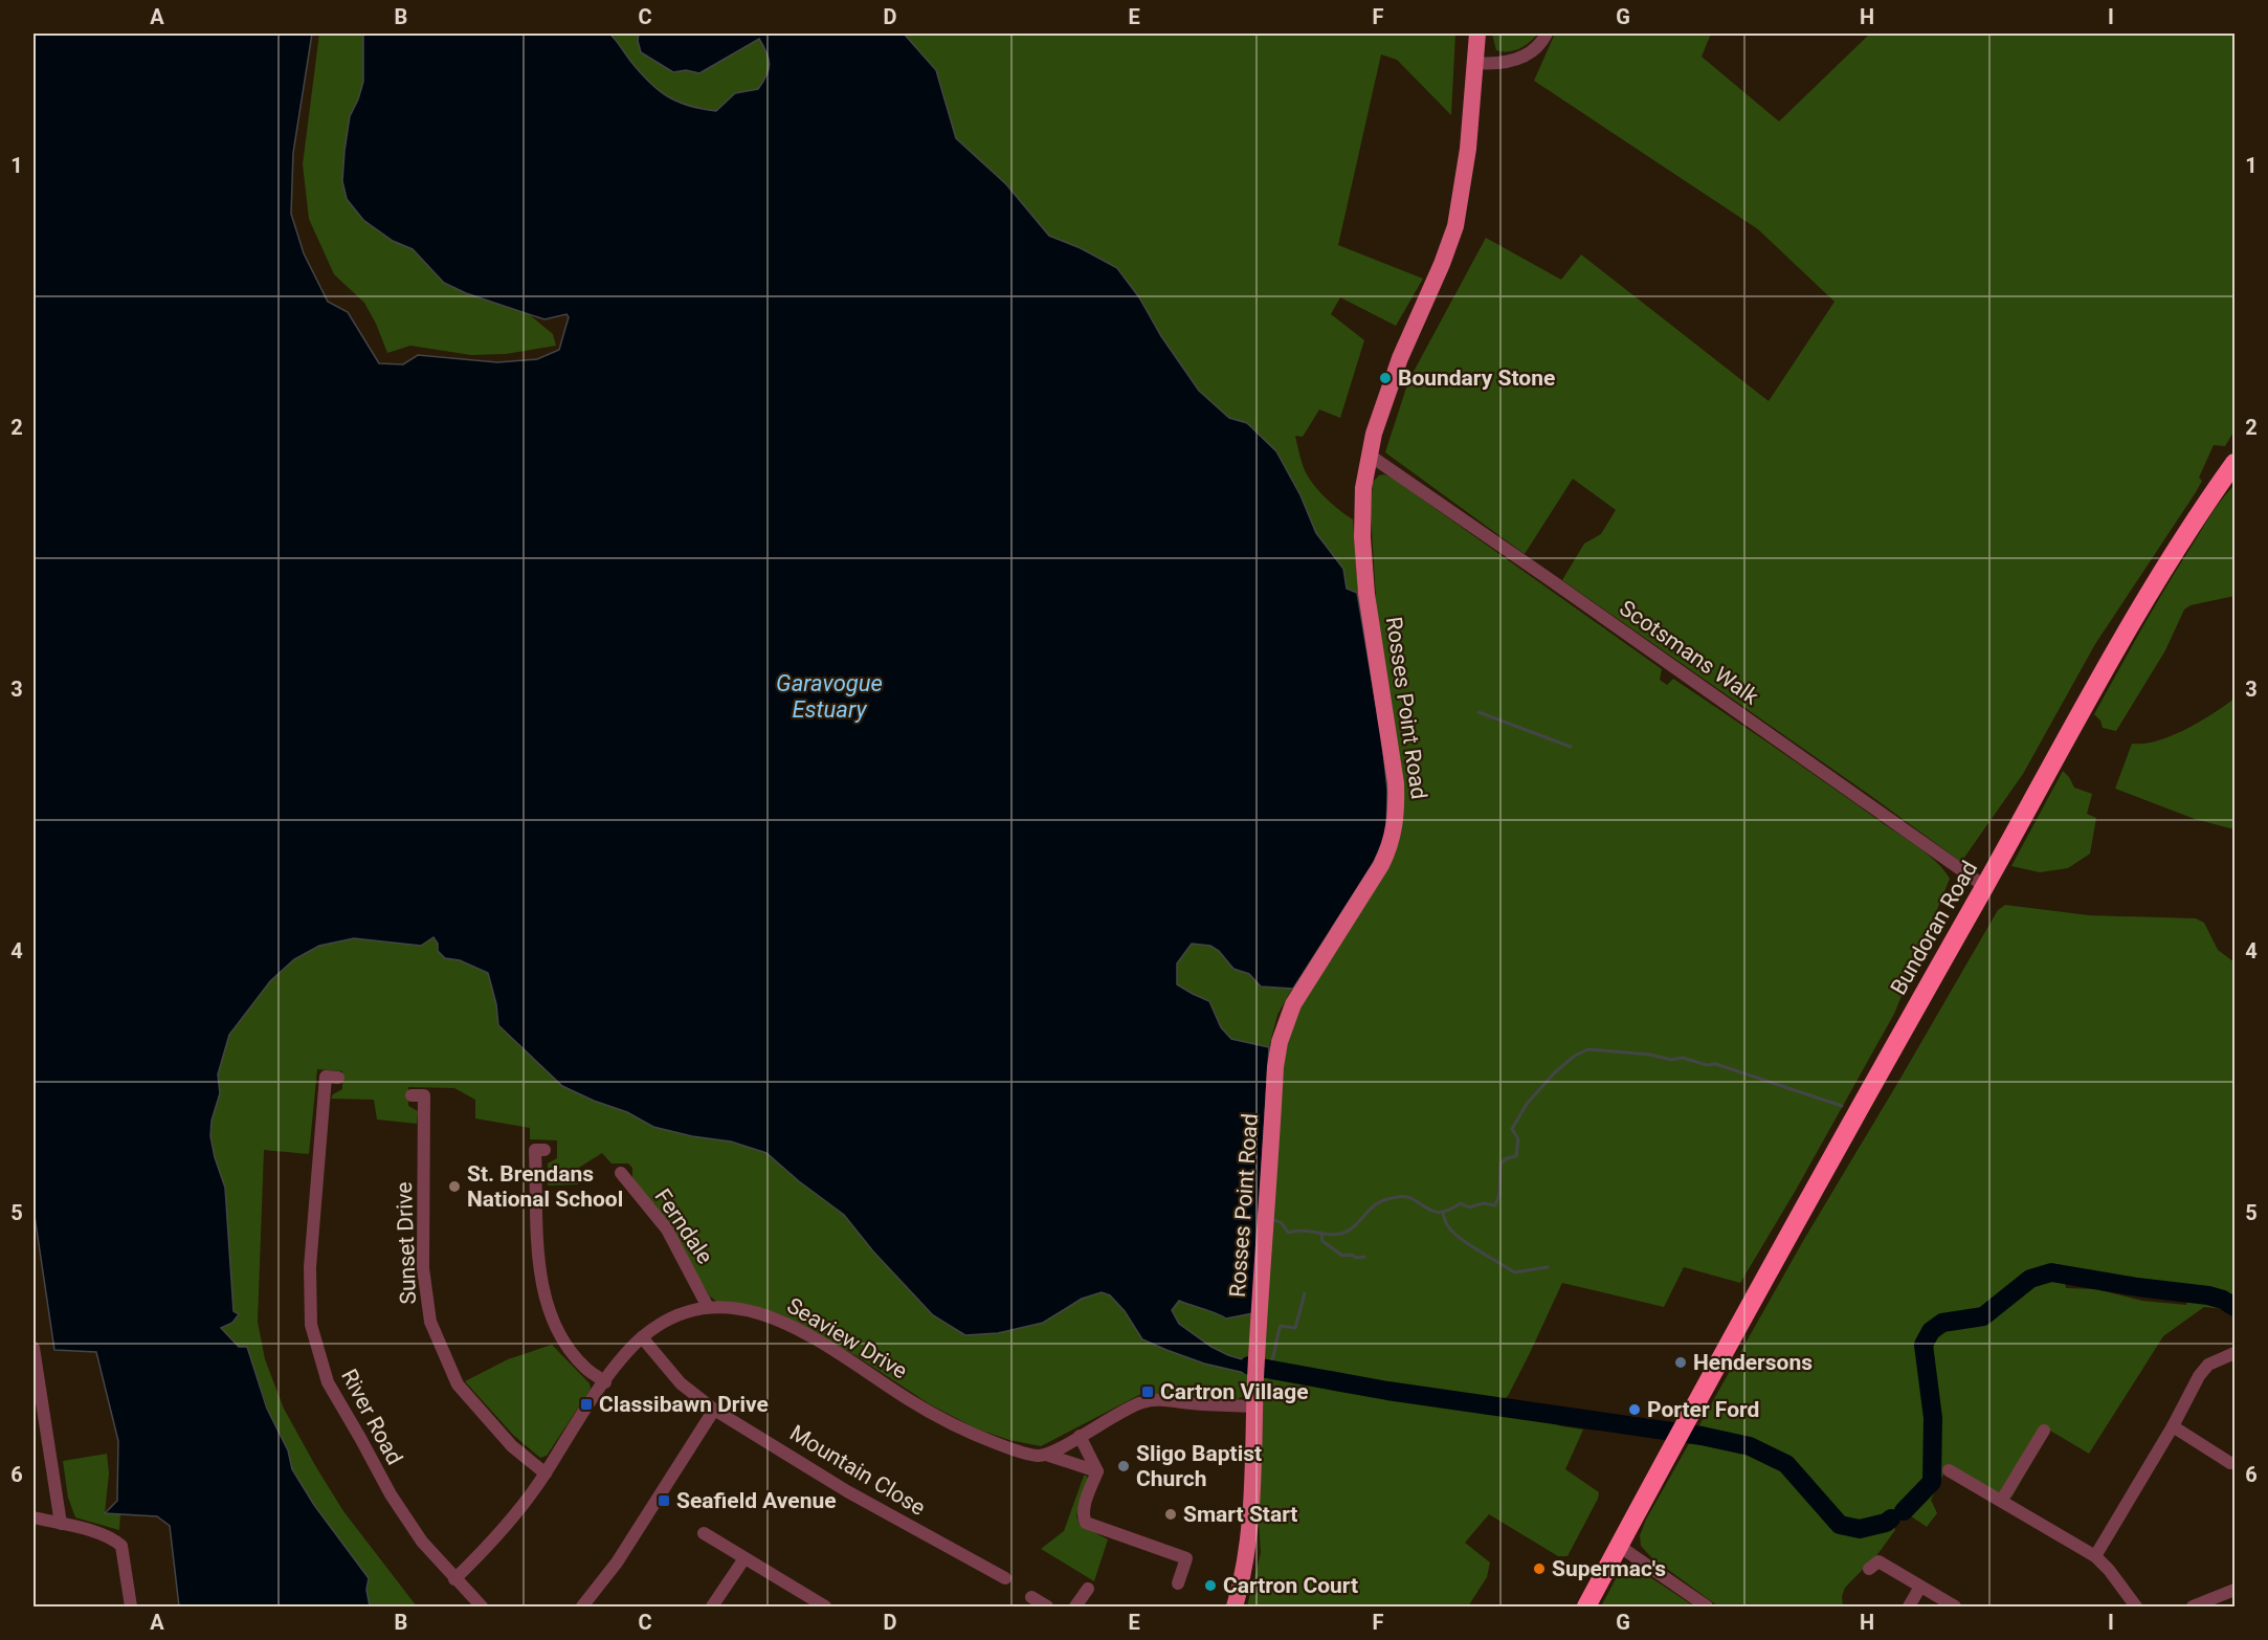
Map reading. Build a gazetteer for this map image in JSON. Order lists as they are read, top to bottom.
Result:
{
  "streets": {
    "highway": ["Bundoran Road"],
    "main road": ["Rosses Point Road"],
    "street": [
      "Scotsmans Walk",
      "Ferndale",
      "Sunset Drive",
      "Seaview Drive",
      "River Road",
      "Mountain Close"
    ]
  },
  "crossings": [
    ["Scotsmans Walk", "Rosses Point Road"],
    ["Scotsmans Walk", "Bundoran Road"],
    ["Ferndale", "Seaview Drive"],
    ["Sunset Drive", "Seaview Drive"],
    ["Seaview Drive", "River Road"],
    ["Seaview Drive", "Mountain Close"]
  ],
  "water": ["Garavogue Estuary"],
  "places": {
    "other": [
      "Boundary Stone",
      "St. Brendans National School",
      "Hendersons",
      "Porter Ford",
      "Sligo Baptist Church",
      "Smart Start",
      "Supermac's",
      "Cartron Court"
    ],
    "transit": ["Cartron Village", "Classibawn Drive", "Seafield Avenue"]
  },
  "grid": {
    "columns": [
      "A",
      "B",
      "C",
      "D",
      "E",
      "F",
      "G",
      "H",
      "I"
    ],
    "rows": [
      "1",
      "2",
      "3",
      "4",
      "5",
      "6"
    ]
  }
}
